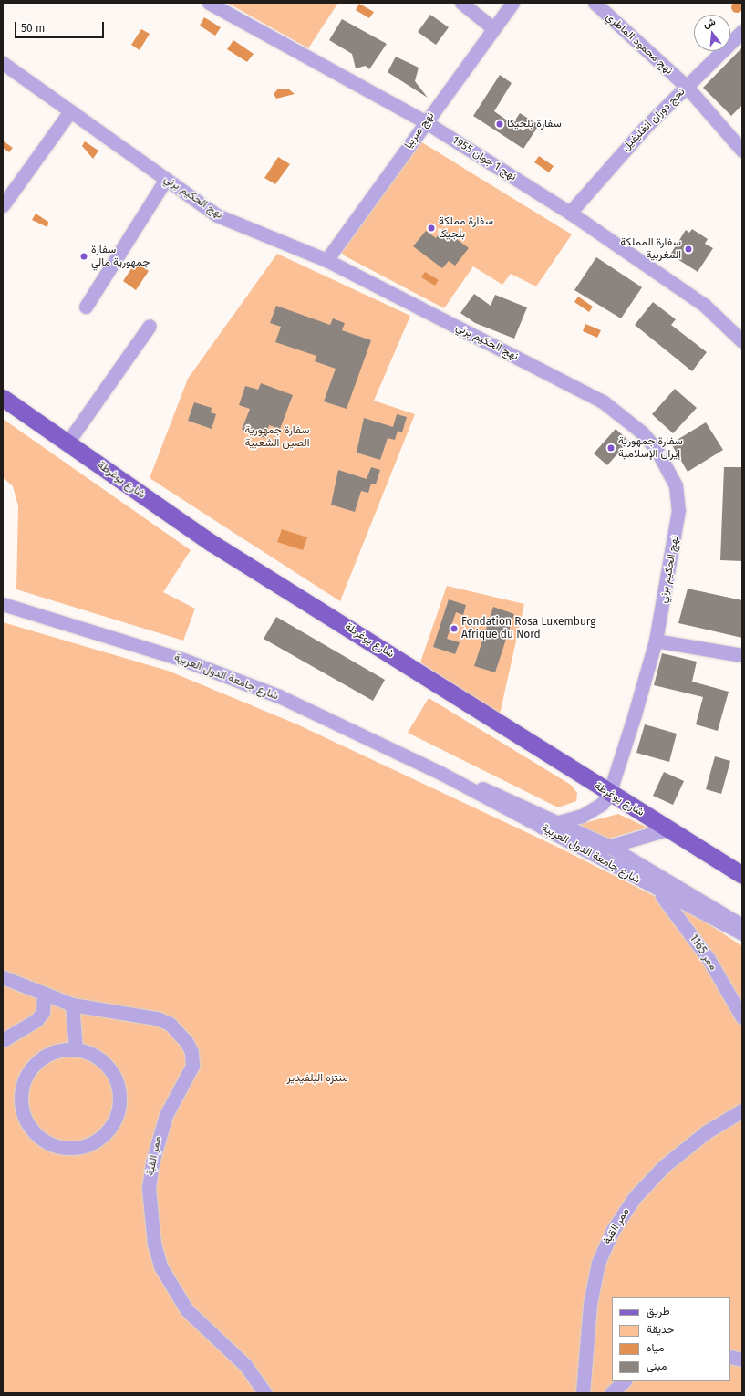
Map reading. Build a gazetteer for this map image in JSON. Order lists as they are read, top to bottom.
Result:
{
  "streets": {
    "main road": ["شارع يوغرطة"],
    "street": [
      "نهج محمود الماطري",
      "نحج دوران أنغليفيل",
      "نهج صربيا",
      "نهج 1 جوان 1955",
      "نهج الحكيم برني",
      "شارع جامعة الدول العربية",
      "ممر 1165",
      "ممر القبة"
    ]
  },
  "crossings": [
    ["نهج محمود الماطري", "نحج دوران أنغليفيل"],
    ["نحج دوران أنغليفيل", "نهج 1 جوان 1955"],
    ["نهج صربيا", "نهج 1 جوان 1955"],
    ["نهج صربيا", "نهج الحكيم برني"],
    ["نهج الحكيم برني", "شارع يوغرطة"],
    ["شارع جامعة الدول العربية", "ممر 1165"]
  ],
  "parks": ["سفارة جمهورية الصين الشعبية", "منتزه البلفيدير"],
  "places": [
    "سفارة بلجيكا",
    "سفارة مملكة بلجيكا",
    "سفارة المملكة المغربية",
    "سفارة جمهورية مالي",
    "سفارة جمهورية إيران الإسلامية",
    "Fondation Rosa Luxemburg Afrique du Nord"
  ],
  "legend": [
    "طريق",
    "حديقة",
    "مياه",
    "مبنى"
  ],
  "scale_bar": "50 m",
  "north": "top"
}
